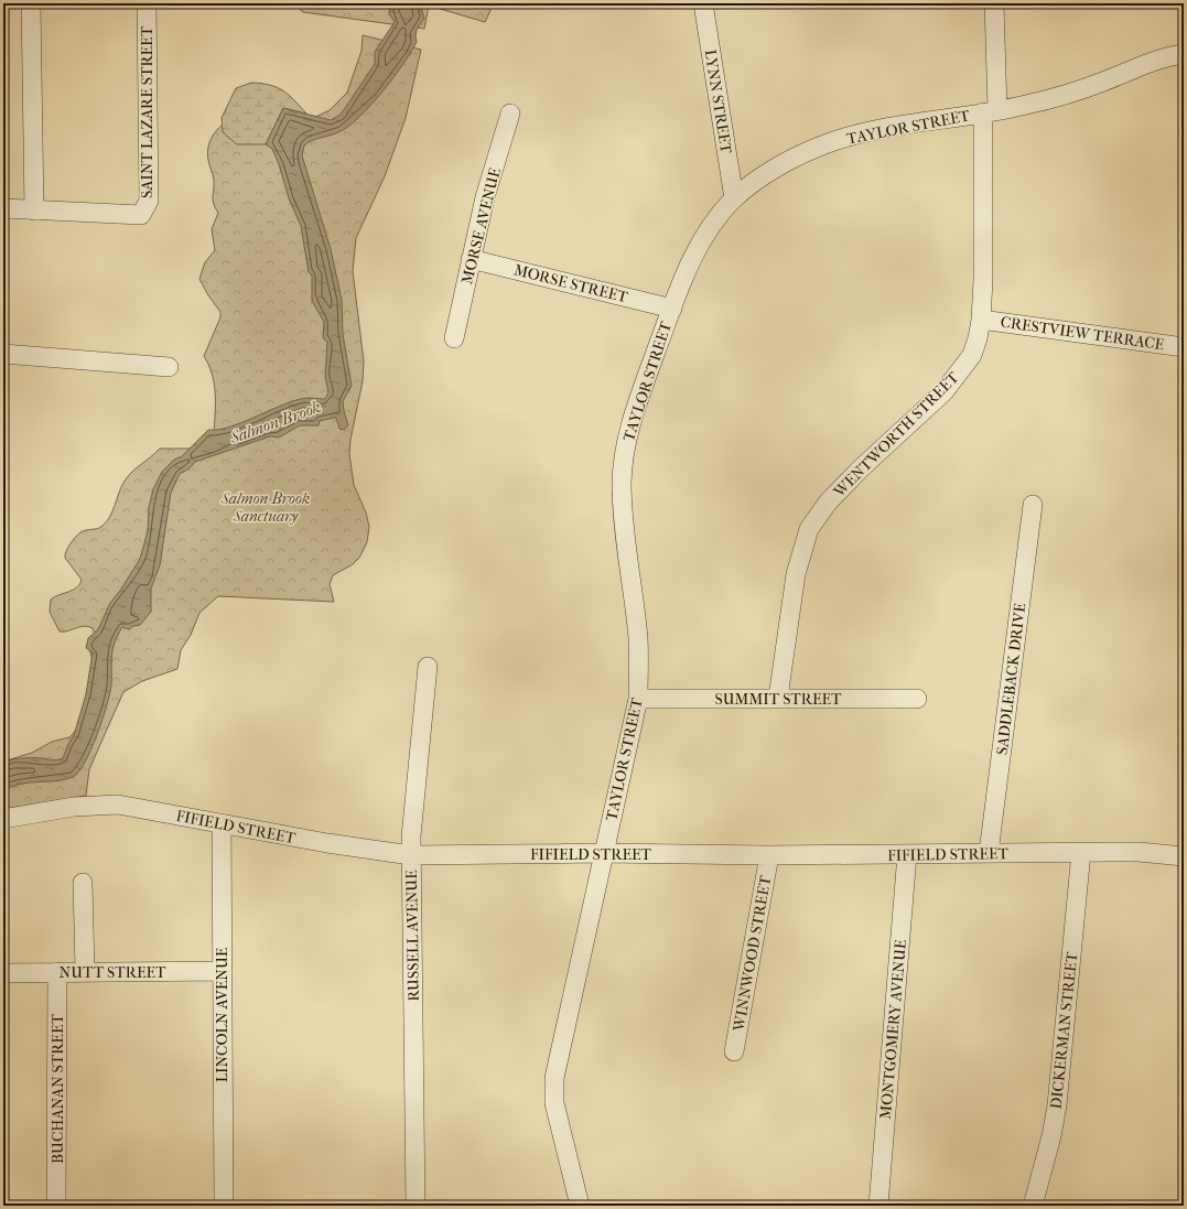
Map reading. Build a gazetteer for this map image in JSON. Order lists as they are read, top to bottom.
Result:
{
  "streets": {
    "street": [
      "LYNN STREET",
      "SAINT LAZARE STREET",
      "TAYLOR STREET",
      "MORSE AVENUE",
      "MORSE STREET",
      "CRESTVIEW TERRACE",
      "WENTWORTH STREET",
      "SADDLEBACK DRIVE",
      "SUMMIT STREET",
      "FIFIELD STREET",
      "RUSSELL AVENUE",
      "WINNWOOD STREET",
      "NUTT STREET",
      "LINCOLN AVENUE",
      "MONTGOMERY AVENUE",
      "DICKERMAN STREET",
      "BUCHANAN STREET"
    ]
  },
  "crossings": [
    ["LYNN STREET", "TAYLOR STREET"],
    ["TAYLOR STREET", "MORSE STREET"],
    ["TAYLOR STREET", "WENTWORTH STREET"],
    ["TAYLOR STREET", "SUMMIT STREET"],
    ["TAYLOR STREET", "FIFIELD STREET"],
    ["MORSE AVENUE", "MORSE STREET"],
    ["CRESTVIEW TERRACE", "WENTWORTH STREET"],
    ["WENTWORTH STREET", "SUMMIT STREET"],
    ["SADDLEBACK DRIVE", "FIFIELD STREET"],
    ["FIFIELD STREET", "RUSSELL AVENUE"],
    ["FIFIELD STREET", "WINNWOOD STREET"],
    ["FIFIELD STREET", "LINCOLN AVENUE"],
    ["FIFIELD STREET", "MONTGOMERY AVENUE"],
    ["FIFIELD STREET", "DICKERMAN STREET"],
    ["NUTT STREET", "LINCOLN AVENUE"],
    ["NUTT STREET", "BUCHANAN STREET"]
  ],
  "water": ["Salmon Brook"],
  "parks": ["Salmon Brook Sanctuary"]
}
